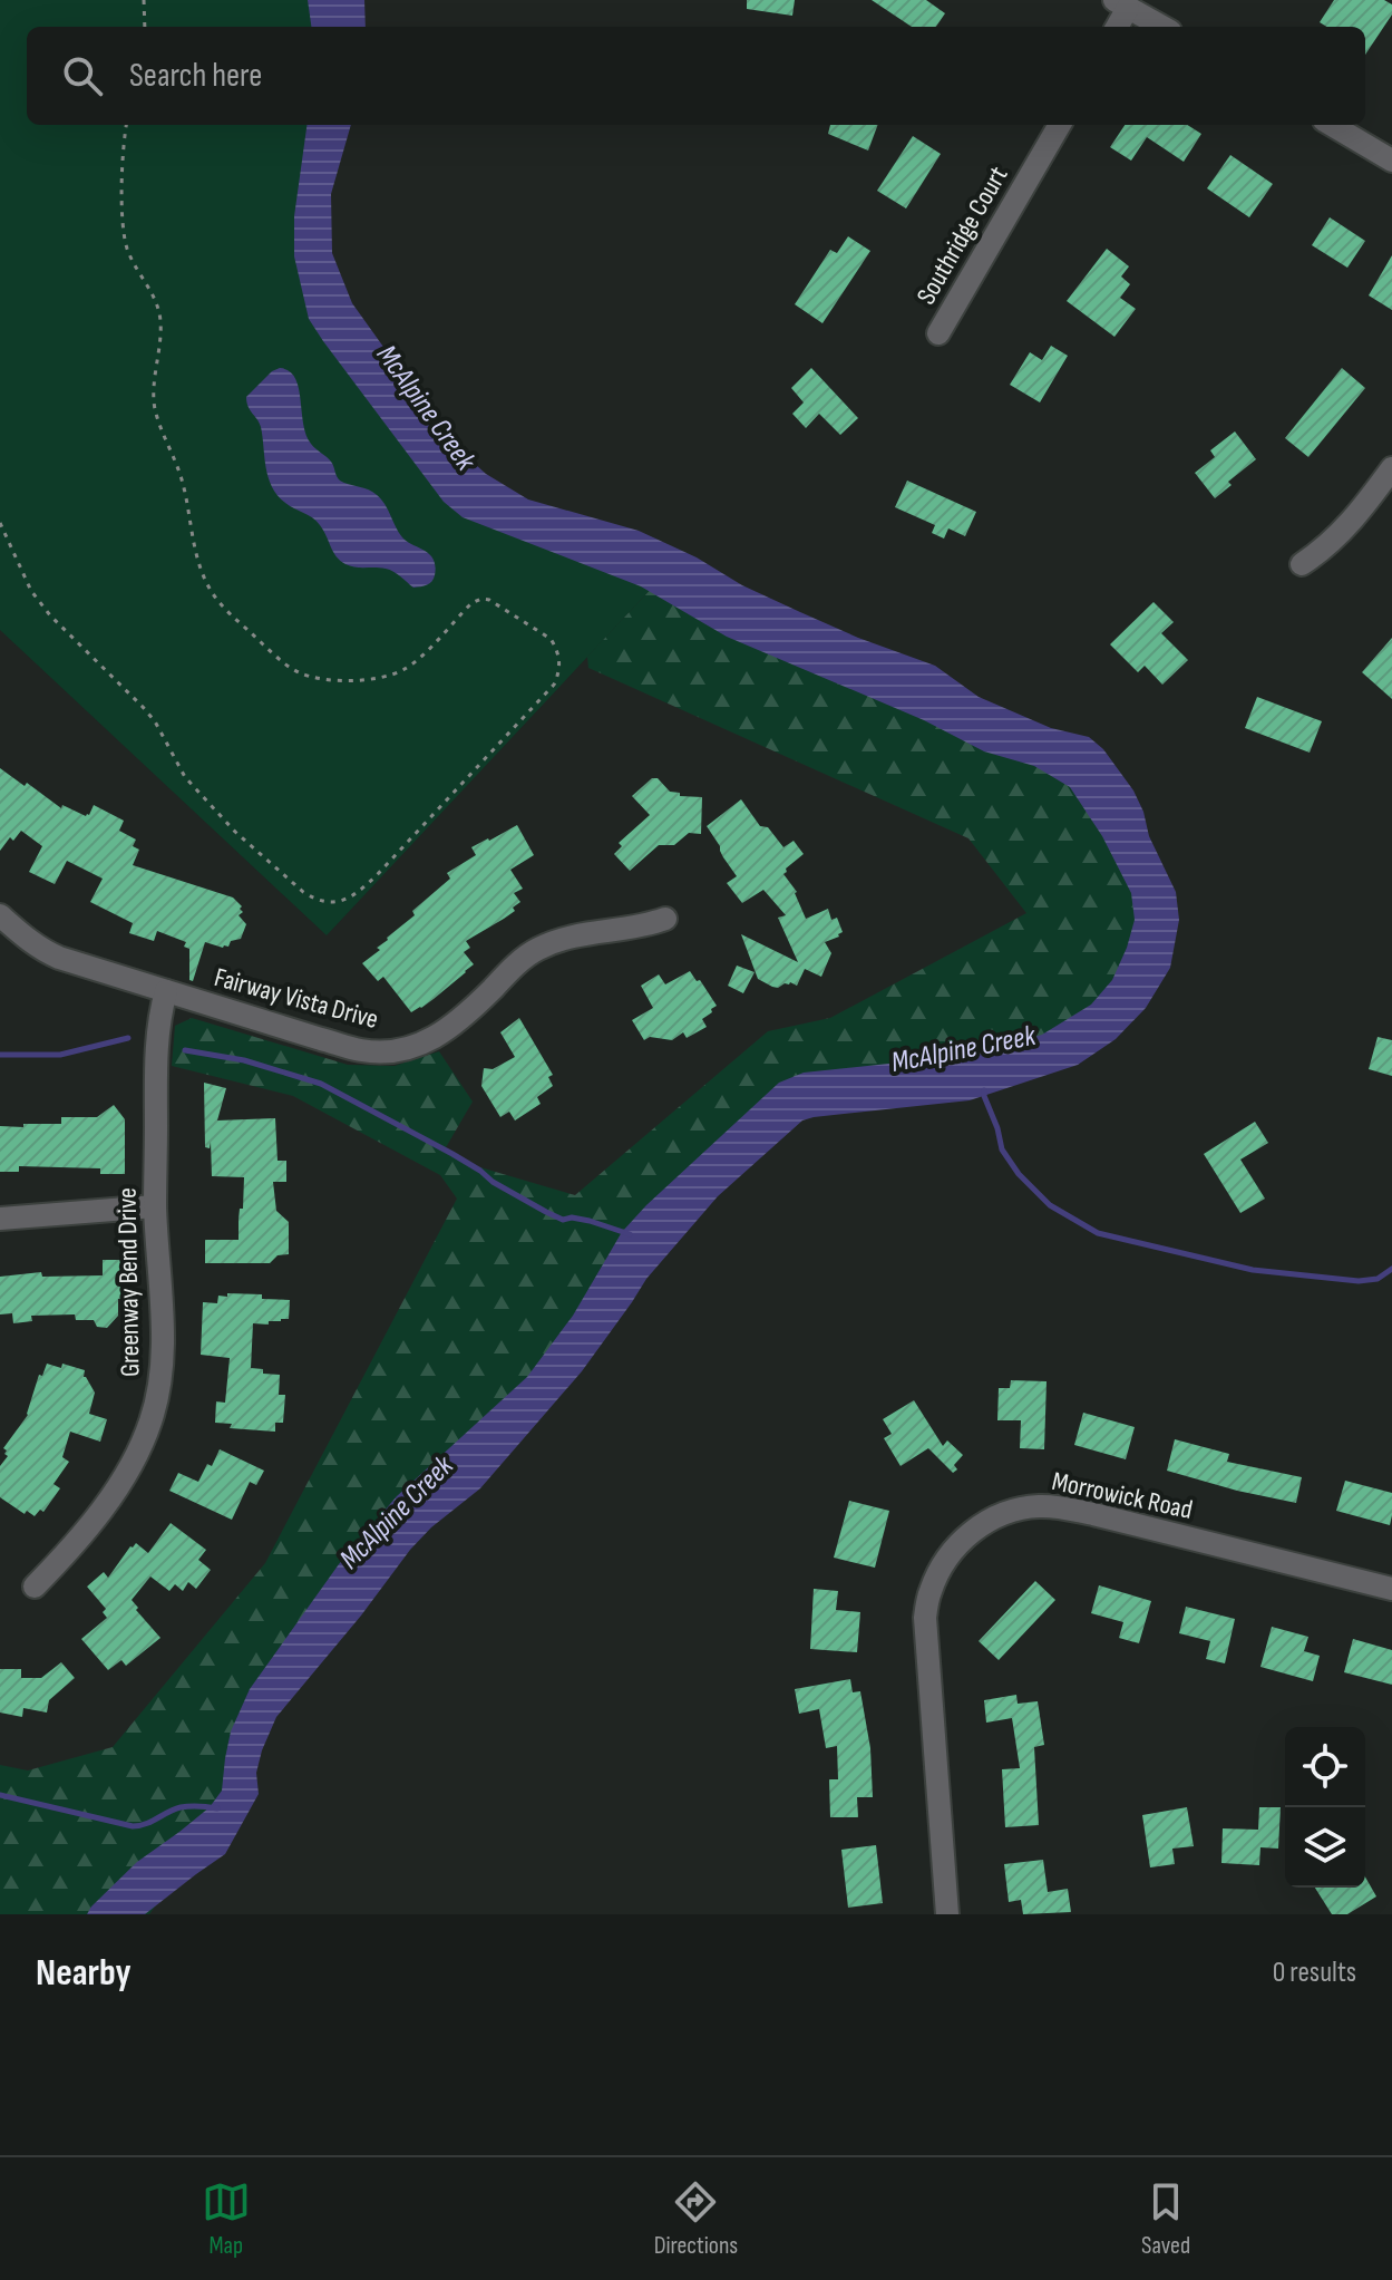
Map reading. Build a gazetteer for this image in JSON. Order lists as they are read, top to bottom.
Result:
{
  "streets": {
    "street": [
      "Southridge Court",
      "Fairway Vista Drive",
      "Greenway Bend Drive",
      "Morrowick Road"
    ]
  },
  "crossings": [
    ["Fairway Vista Drive", "Greenway Bend Drive"]
  ],
  "water": ["McAlpine Creek"],
  "page": {
    "search": "Search here",
    "heading": ["Nearby", "0 results"],
    "nav": ["Map", "Directions", "Saved"]
  }
}
